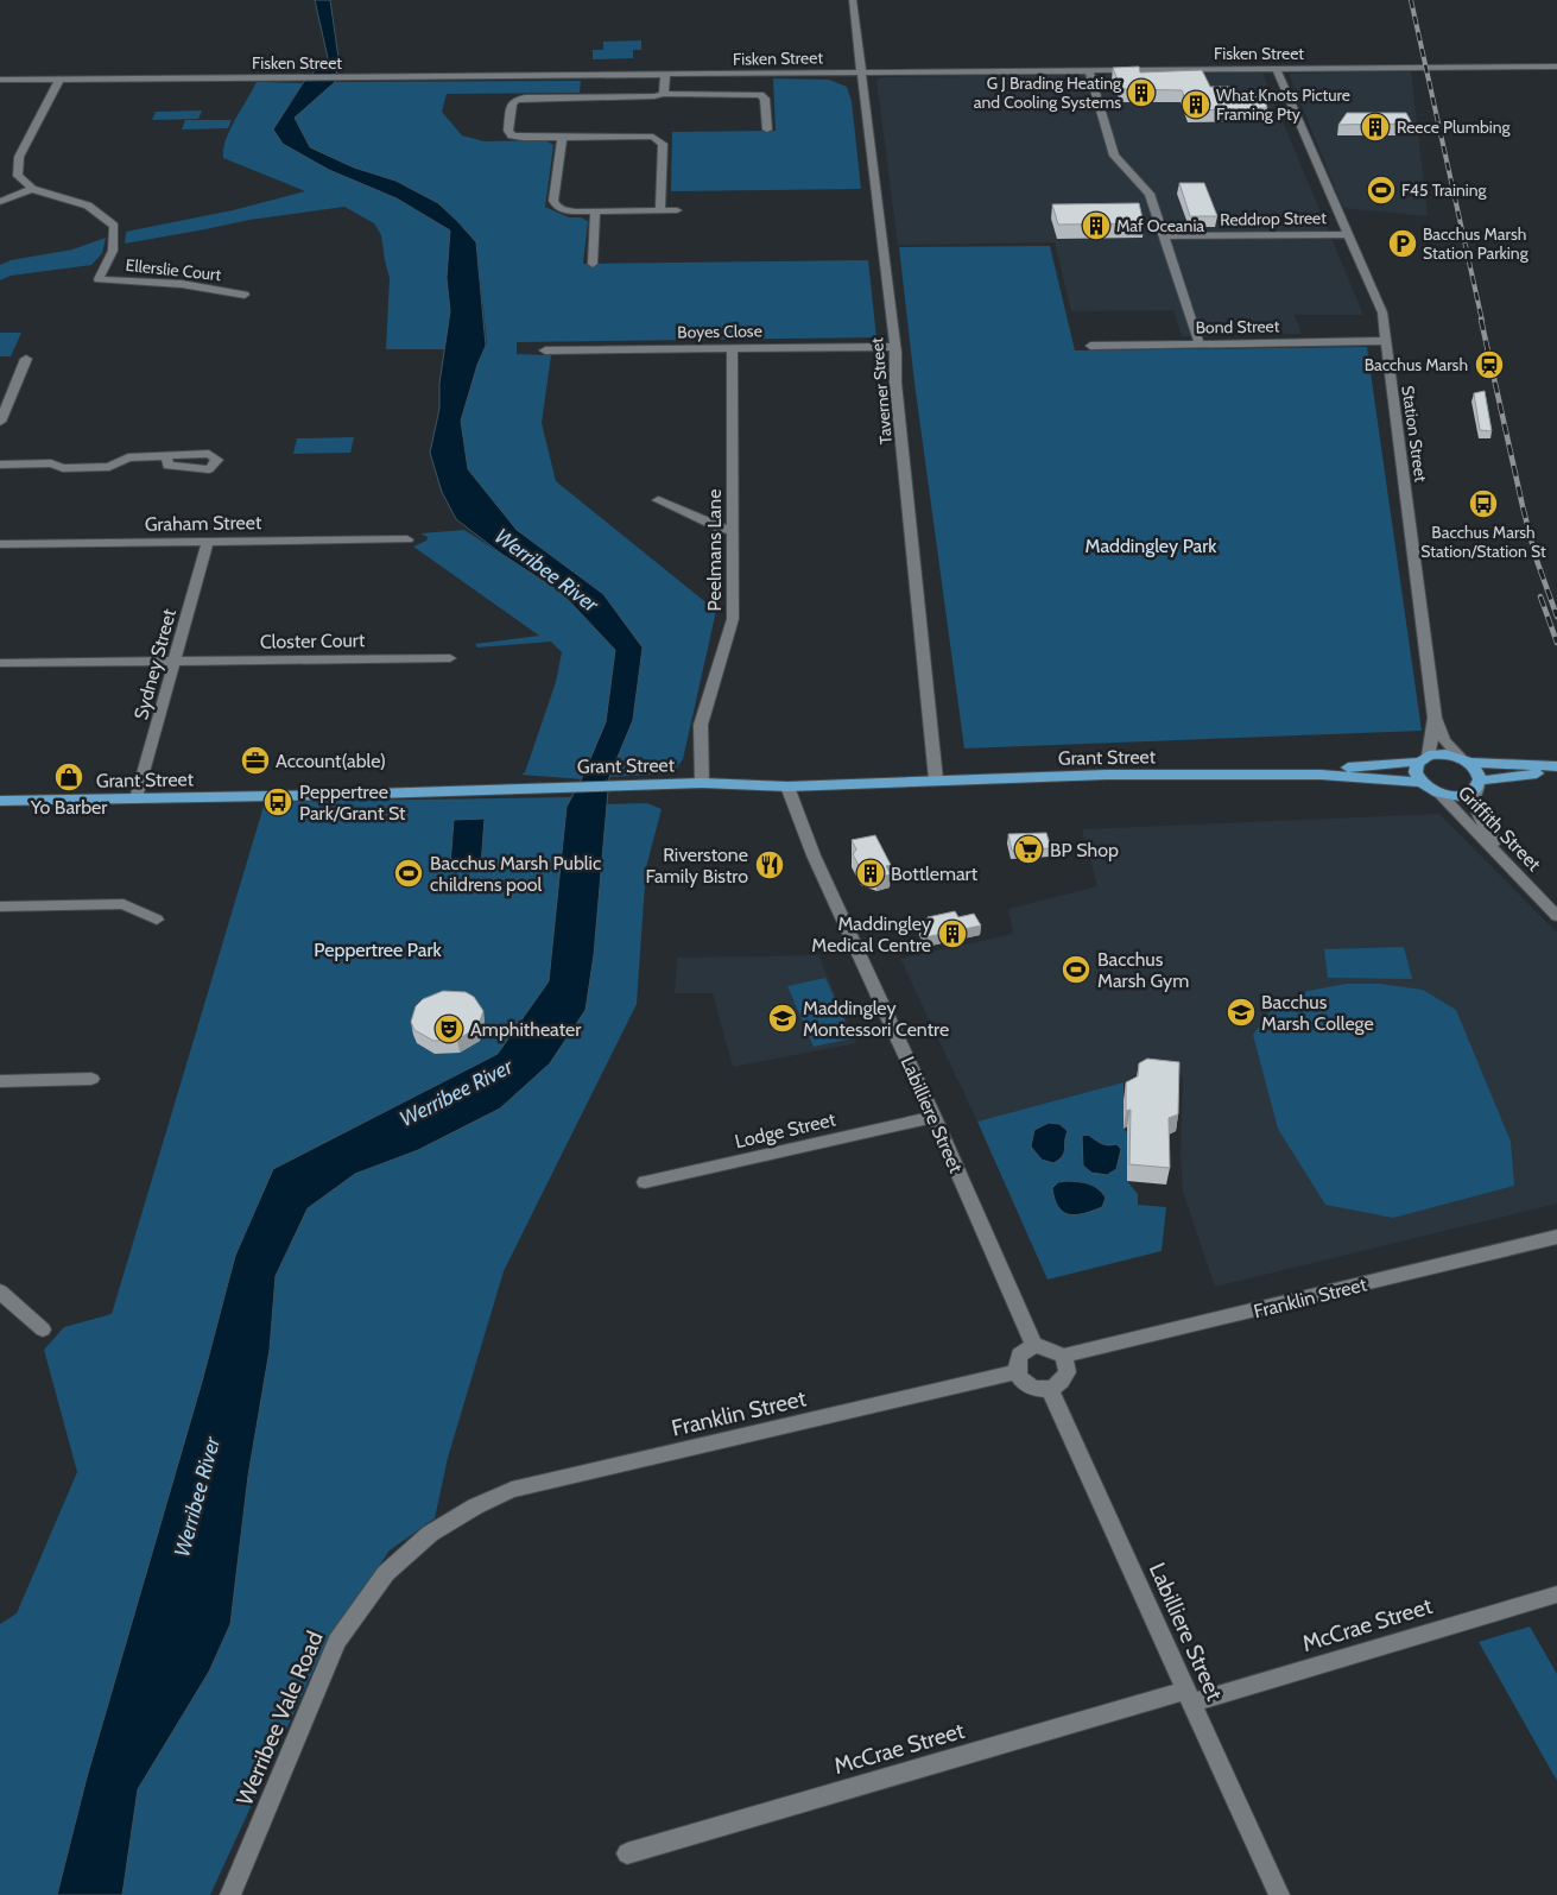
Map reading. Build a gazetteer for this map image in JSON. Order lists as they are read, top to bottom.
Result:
{
  "streets": {
    "main road": ["Grant Street"],
    "street": [
      "Fisken Street",
      "Reddrop Street",
      "Ellerslie Court",
      "Bond Street",
      "Boyes Close",
      "Taverner Street",
      "Station Street",
      "Graham Street",
      "Peelmans Lane",
      "Closter Court",
      "Sydney Street",
      "Griffith Street",
      "Labilliere Street",
      "Lodge Street",
      "Franklin Street",
      "McCrae Street",
      "Werribee Vale Road"
    ]
  },
  "crossings": [
    ["Fisken Street", "Taverner Street"],
    ["Fisken Street", "Station Street"],
    ["Reddrop Street", "Station Street"],
    ["Bond Street", "Station Street"],
    ["Boyes Close", "Taverner Street"],
    ["Boyes Close", "Peelmans Lane"],
    ["Taverner Street", "Grant Street"],
    ["Station Street", "Grant Street"],
    ["Station Street", "Griffith Street"],
    ["Graham Street", "Sydney Street"],
    ["Peelmans Lane", "Grant Street"],
    ["Closter Court", "Sydney Street"],
    ["Sydney Street", "Grant Street"],
    ["Grant Street", "Griffith Street"],
    ["Grant Street", "Labilliere Street"],
    ["Labilliere Street", "Lodge Street"],
    ["Labilliere Street", "Franklin Street"],
    ["Labilliere Street", "McCrae Street"],
    ["Franklin Street", "Werribee Vale Road"]
  ],
  "water": ["Werribee River"],
  "parks": ["Maddingley Park", "Peppertree Park"],
  "places": {
    "building": [
      "G J Brading Heating and Cooling Systems",
      "What Knots Picture Framing Pty",
      "Reece Plumbing",
      "Maf Oceania",
      "Bottlemart",
      "Maddingley Medical Centre"
    ],
    "sports": ["F45 Training", "Bacchus Marsh Public childrens pool", "Bacchus Marsh Gym"],
    "parking": ["Bacchus Marsh Station Parking"],
    "station": ["Bacchus Marsh"],
    "bus stop": ["Bacchus Marsh Station/Station St", "Peppertree Park/Grant St"],
    "office": ["Account(able)"],
    "shop": ["Yo Barber"],
    "supermarket": ["BP Shop"],
    "restaurant": ["Riverstone Family Bistro"],
    "school or university": ["Bacchus Marsh College", "Maddingley Montessori Centre"],
    "theatre": ["Amphitheater"]
  }
}
